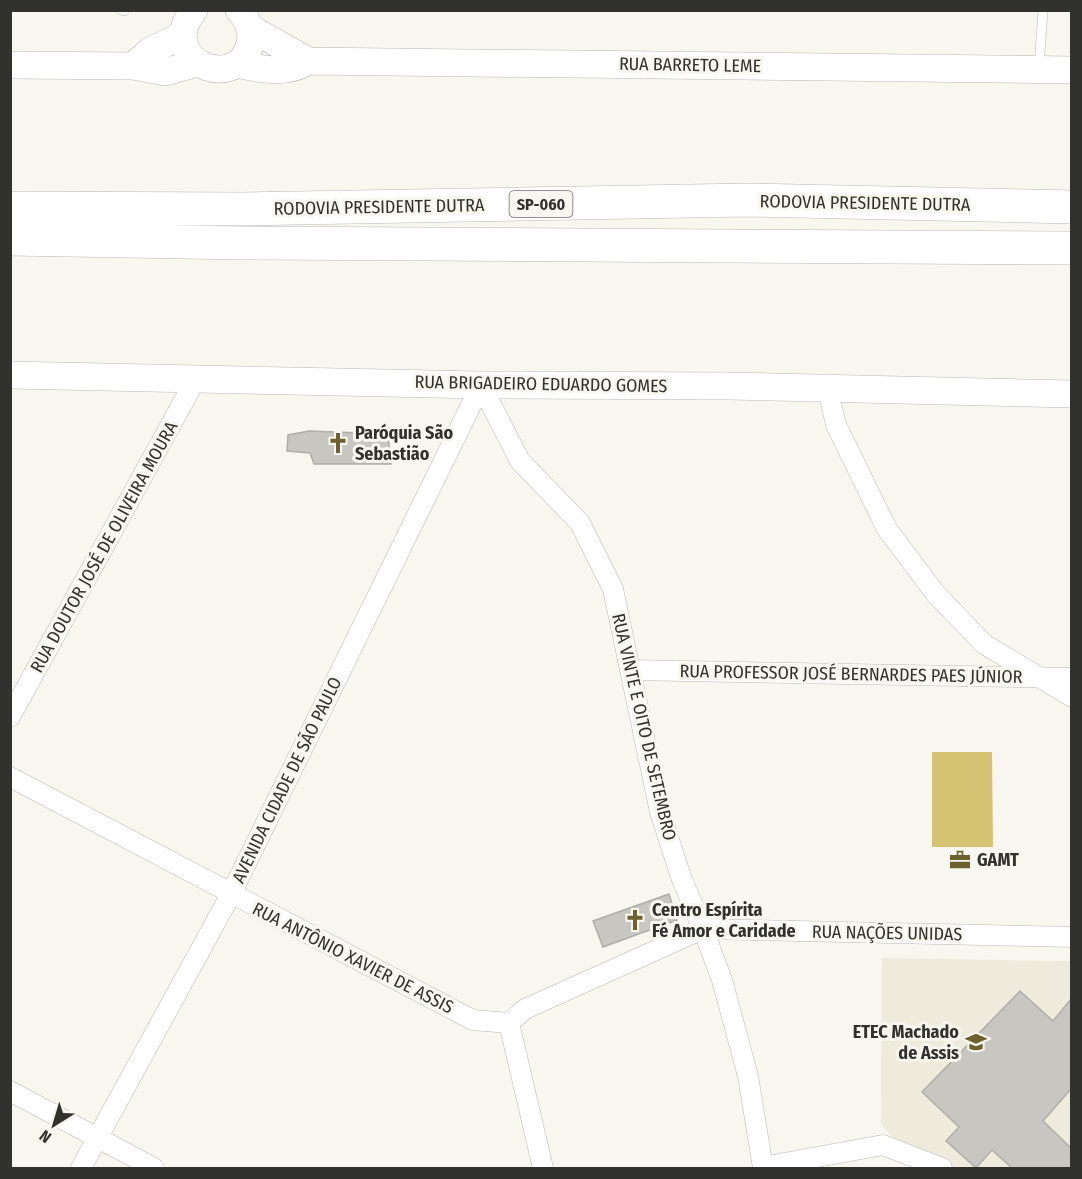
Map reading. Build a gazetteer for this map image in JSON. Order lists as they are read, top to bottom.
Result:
{
  "streets": {
    "highway": ["RODOVIA PRESIDENTE DUTRA", "SP-060"],
    "street": [
      "RUA BARRETO LEME",
      "RUA BRIGADEIRO EDUARDO GOMES",
      "RUA DOUTOR JOSÉ DE OLIVEIRA MOURA",
      "RUA PROFESSOR JOSÉ BERNARDES PAES JÚNIOR",
      "RUA VINTE E OITO DE SETEMBRO",
      "AVENIDA CIDADE DE SÃO PAULO",
      "RUA NAÇÕES UNIDAS",
      "RUA ANTÔNIO XAVIER DE ASSIS"
    ]
  },
  "crossings": [
    ["RUA BRIGADEIRO EDUARDO GOMES", "RUA DOUTOR JOSÉ DE OLIVEIRA MOURA"],
    ["RUA BRIGADEIRO EDUARDO GOMES", "RUA VINTE E OITO DE SETEMBRO"],
    ["RUA BRIGADEIRO EDUARDO GOMES", "AVENIDA CIDADE DE SÃO PAULO"],
    ["RUA PROFESSOR JOSÉ BERNARDES PAES JÚNIOR", "RUA VINTE E OITO DE SETEMBRO"],
    ["RUA VINTE E OITO DE SETEMBRO", "AVENIDA CIDADE DE SÃO PAULO"],
    ["RUA VINTE E OITO DE SETEMBRO", "RUA NAÇÕES UNIDAS"],
    ["AVENIDA CIDADE DE SÃO PAULO", "RUA ANTÔNIO XAVIER DE ASSIS"],
    ["RUA NAÇÕES UNIDAS", "RUA ANTÔNIO XAVIER DE ASSIS"]
  ],
  "places": {
    "church": ["Paróquia São Sebastião", "Centro Espírita Fé Amor e Caridade"],
    "office": ["GAMT"],
    "school or university": ["ETEC Machado de Assis"]
  },
  "north": "bottom left"
}
